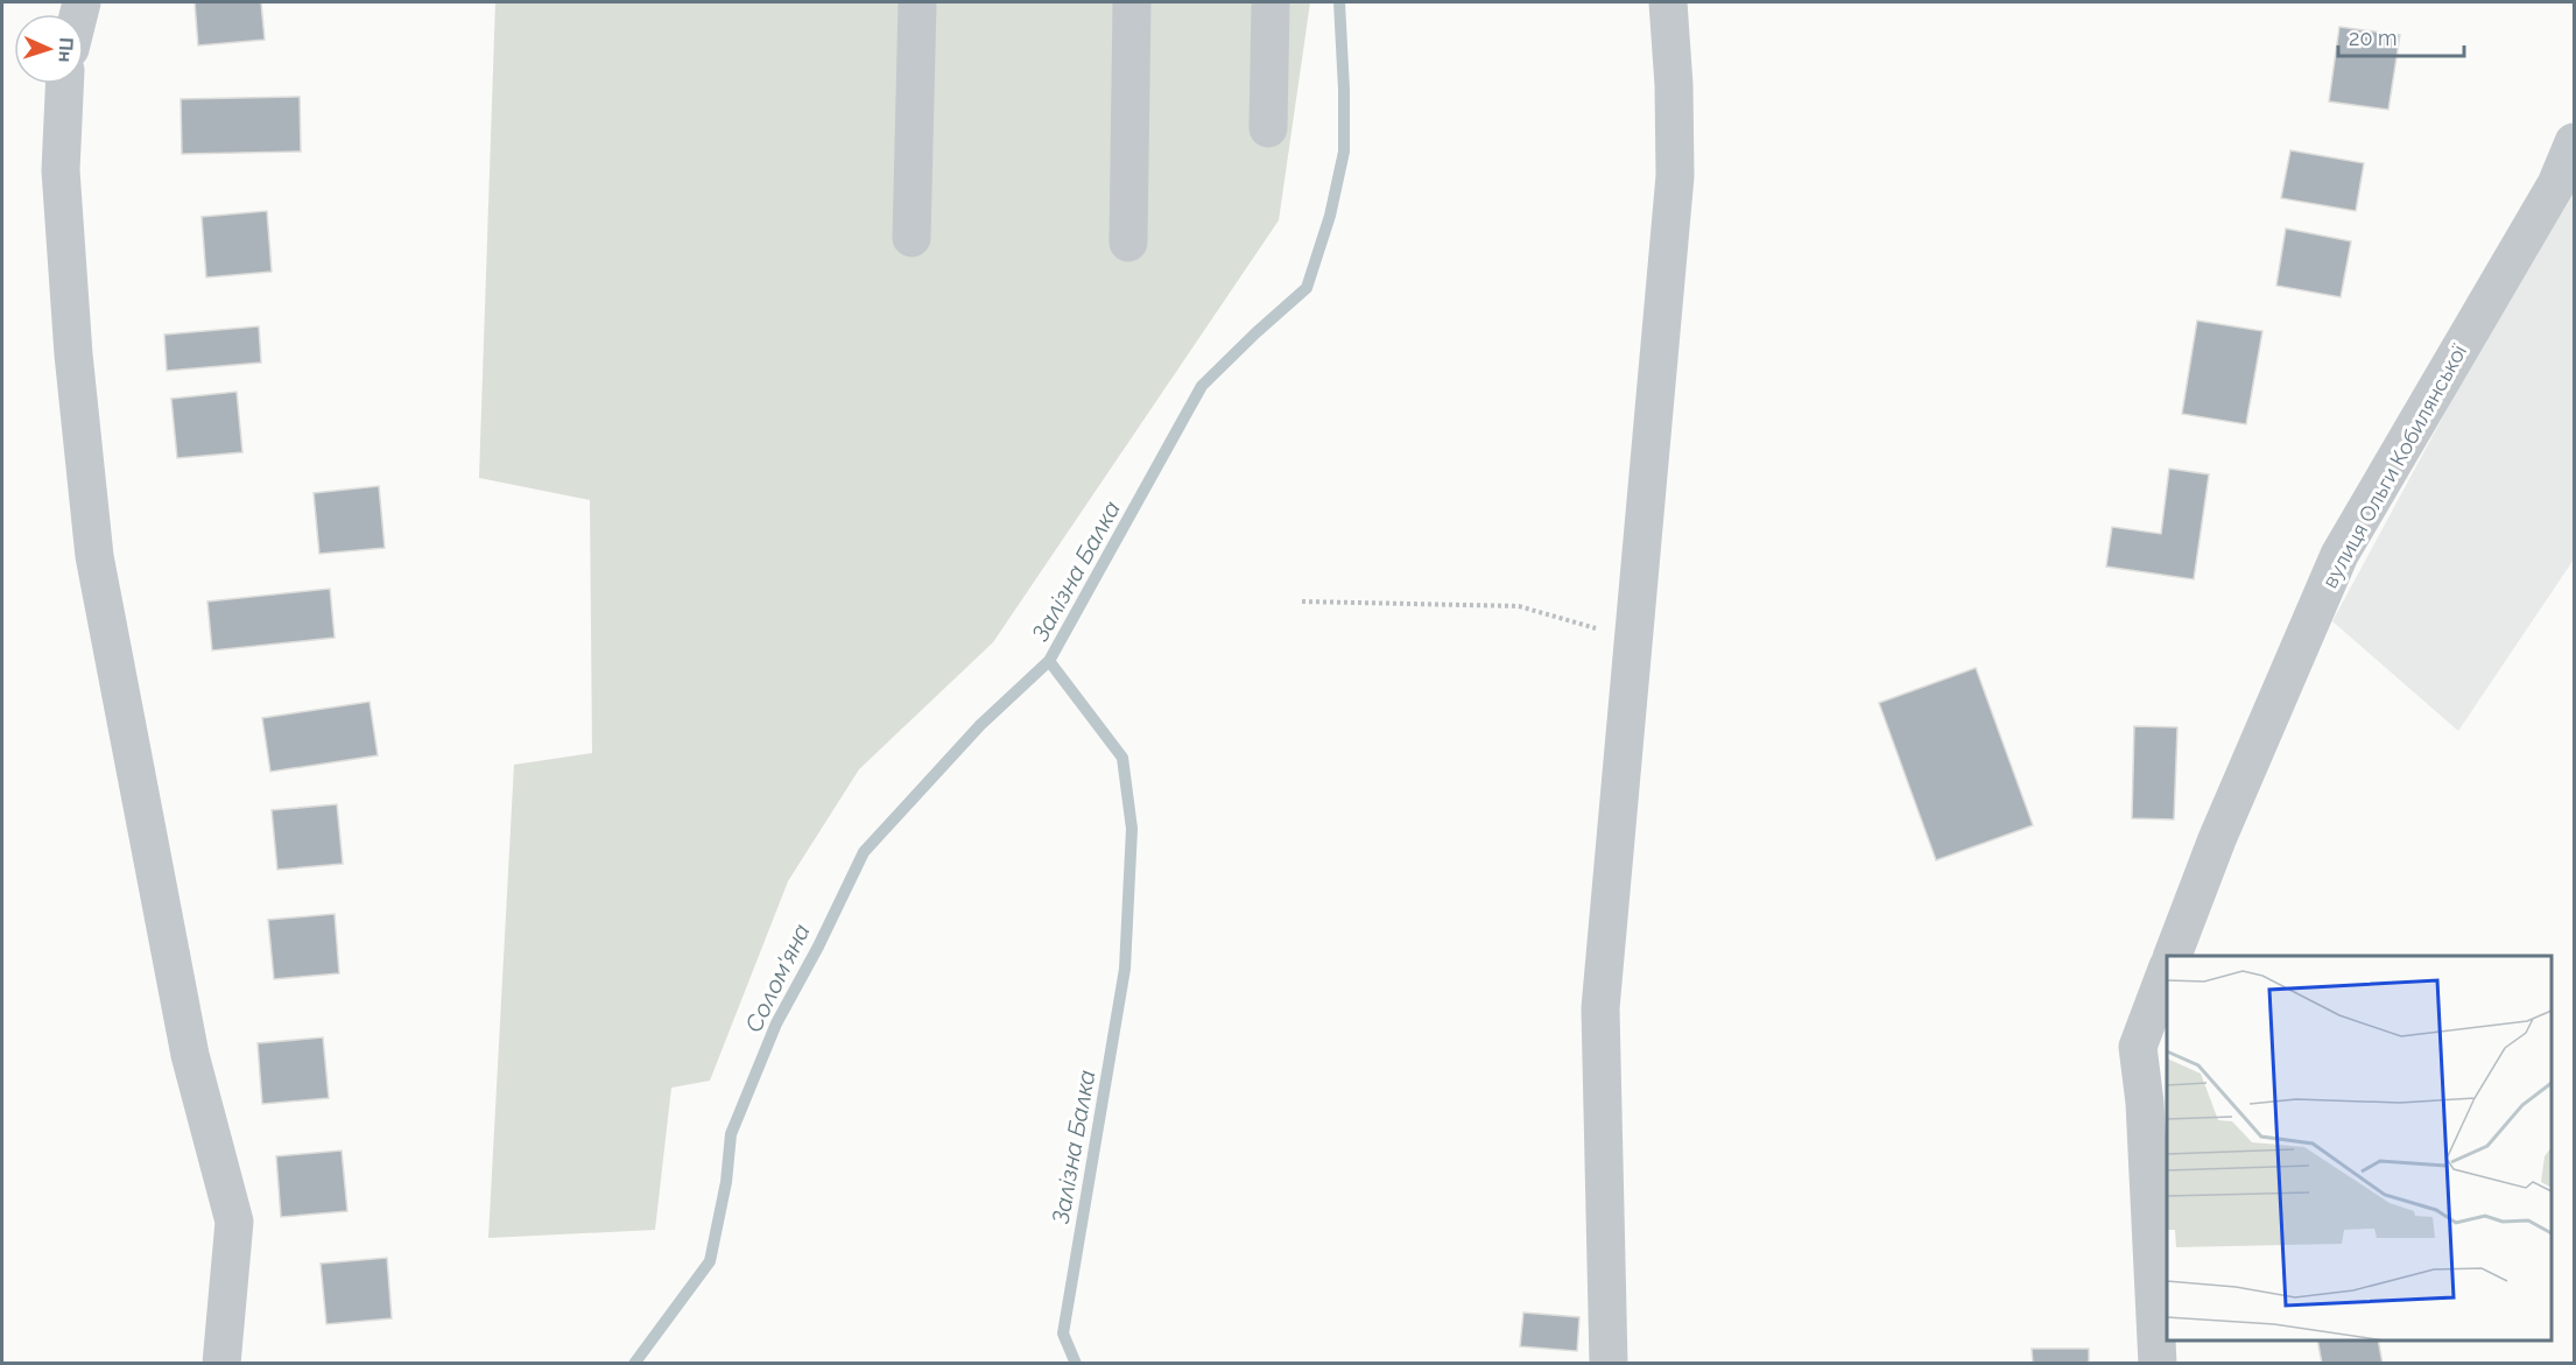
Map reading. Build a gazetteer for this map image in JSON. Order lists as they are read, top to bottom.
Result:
{
  "streets": {
    "street": ["вулиця Ольги Кобилянської"]
  },
  "water": ["Залізна Балка", "Солом'яна"],
  "scale_bar": "20 m",
  "north": "right"
}
